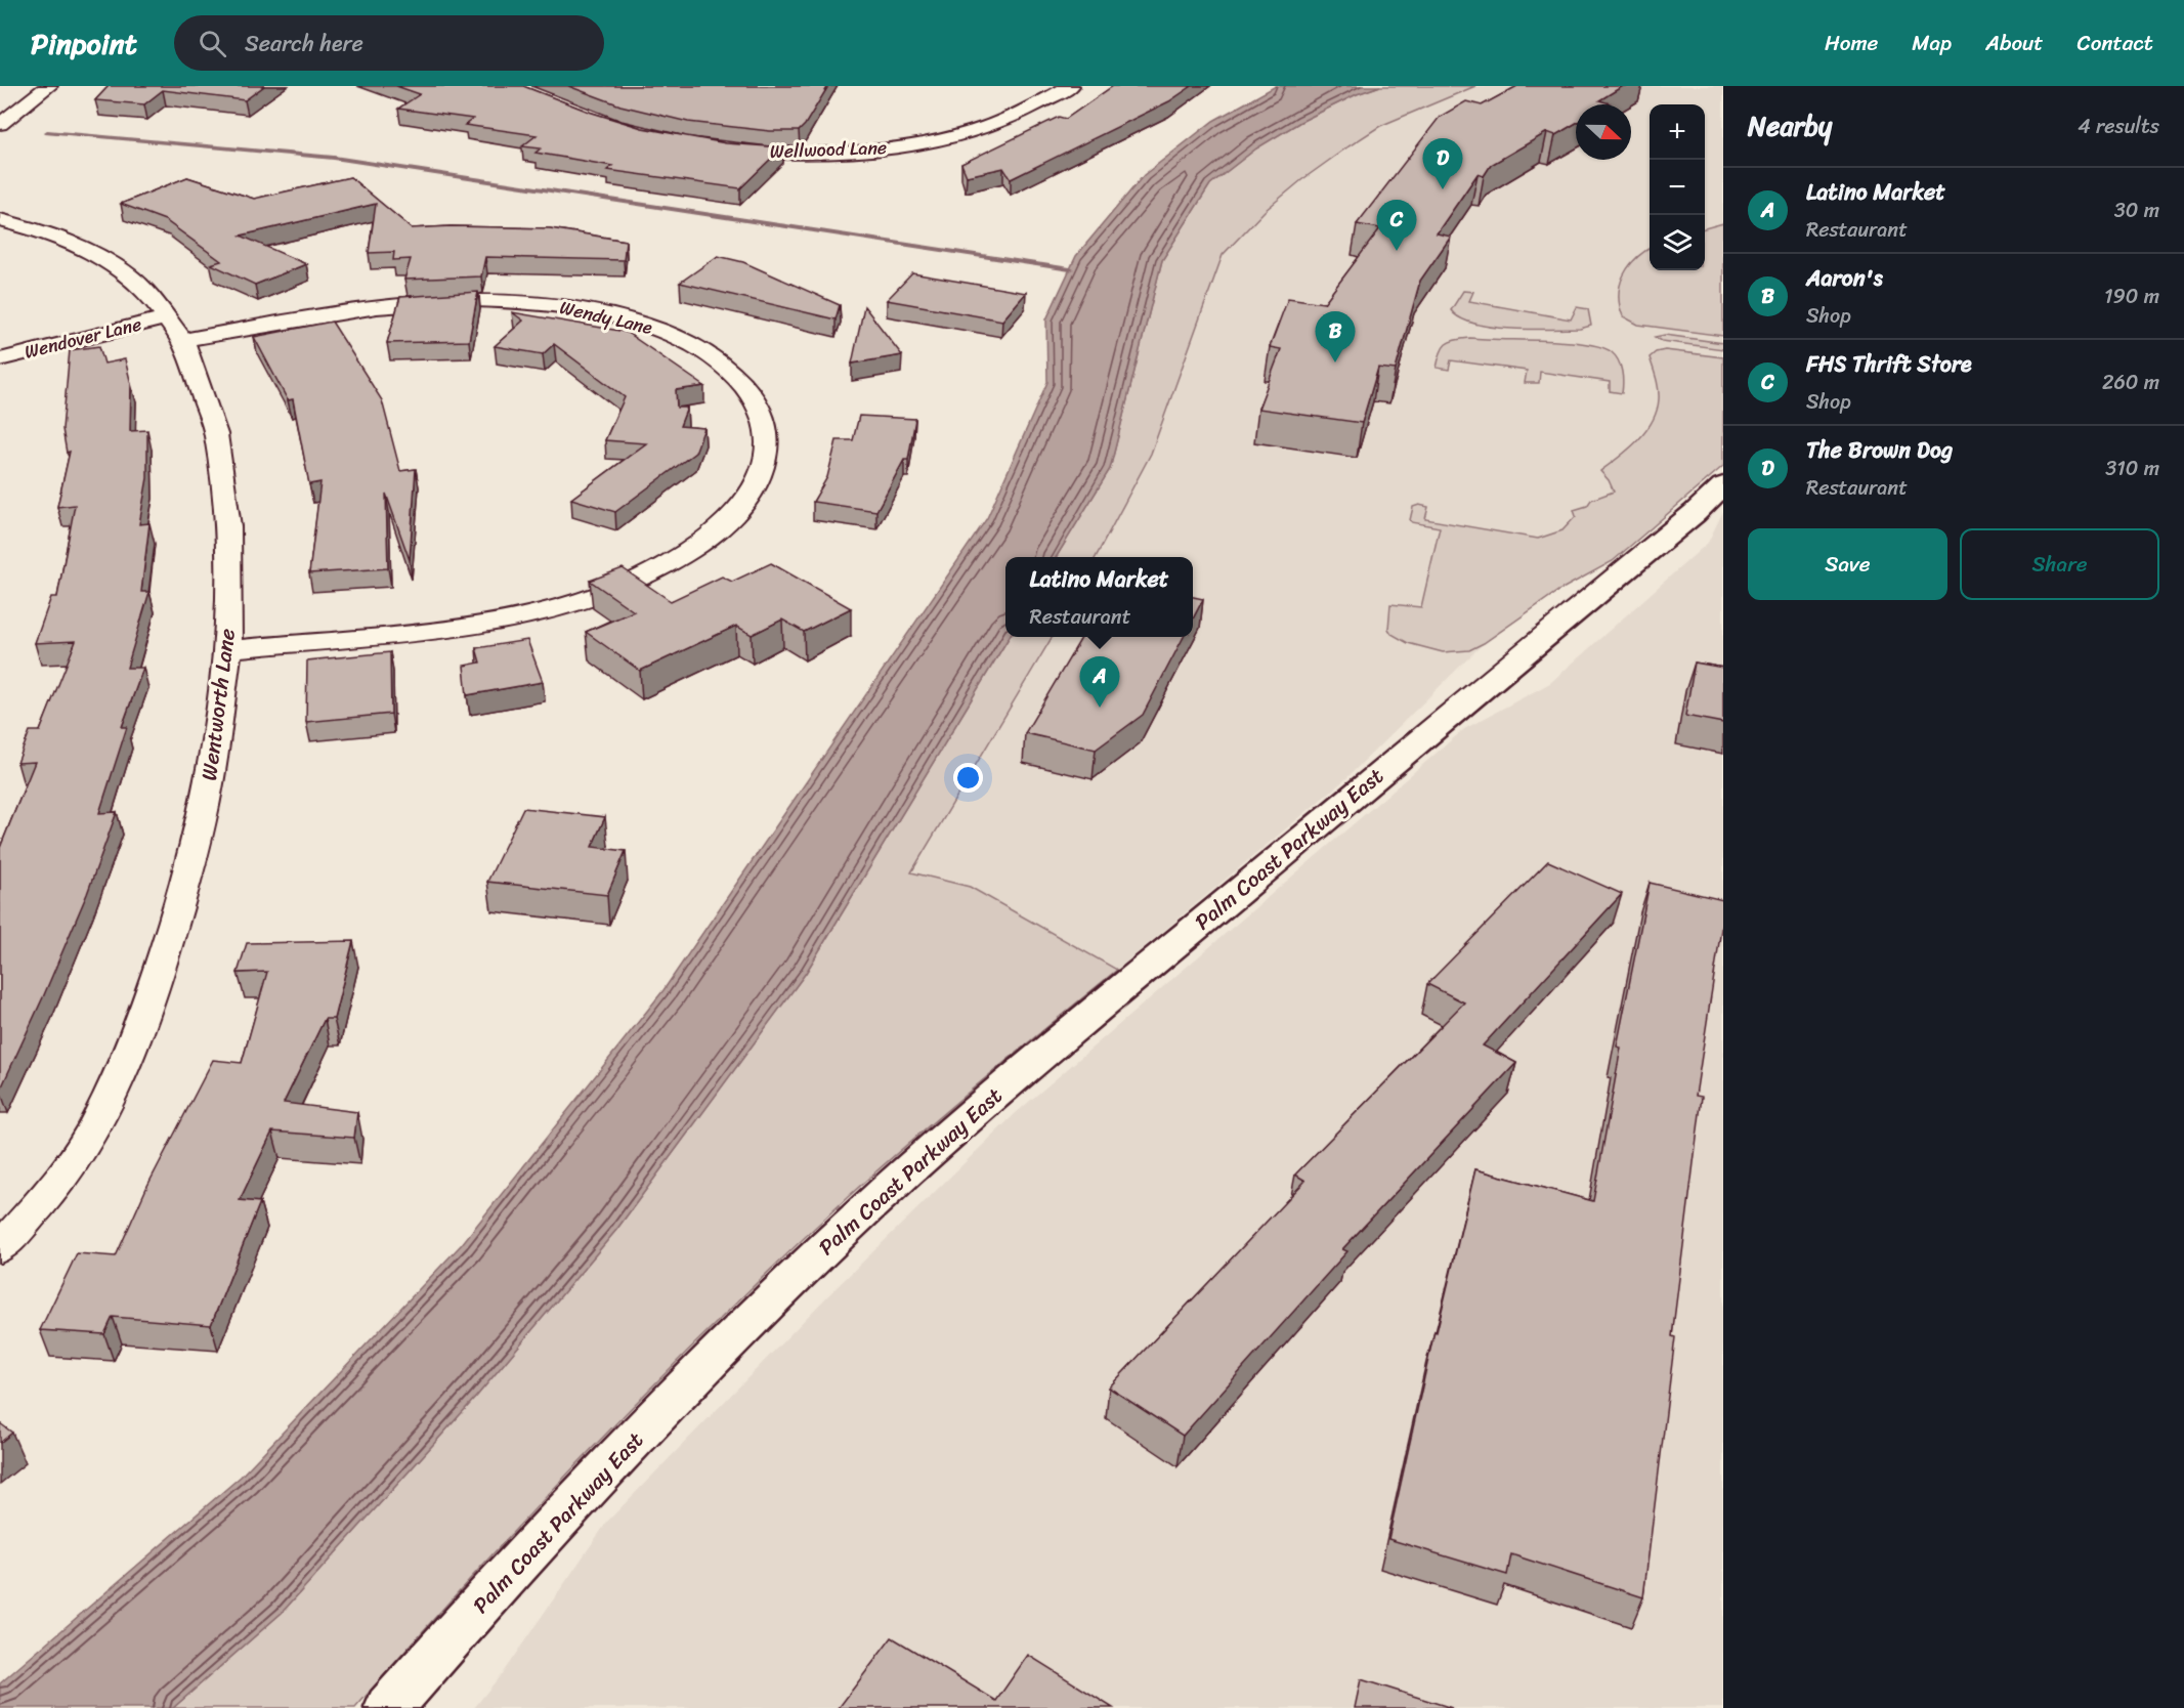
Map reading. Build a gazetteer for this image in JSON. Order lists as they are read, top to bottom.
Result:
{
  "streets": {
    "main road": ["Palm Coast Parkway East"],
    "street": [
      "Wellwood Lane",
      "Wendy Lane",
      "Wendover Lane",
      "Wentworth Lane"
    ]
  },
  "crossings": [
    ["Wendy Lane", "Wentworth Lane"],
    ["Wendover Lane", "Wentworth Lane"]
  ],
  "north": "right",
  "page": {
    "header": "Pinpoint",
    "search": "Search here",
    "nav": [
      "Home",
      "Map",
      "About",
      "Contact"
    ],
    "heading": ["Nearby", "4 results"],
    "map_buttons": ["+", "−"],
    "pins": [
      "D",
      "C",
      "B",
      "A"
    ],
    "list": [
      {
        "mark": "A",
        "name": "Latino Market",
        "note": "Restaurant",
        "value": "30 m"
      },
      {
        "mark": "B",
        "name": "Aaron's",
        "note": "Shop",
        "value": "190 m"
      },
      {
        "mark": "C",
        "name": "FHS Thrift Store",
        "note": "Shop",
        "value": "260 m"
      },
      {
        "mark": "D",
        "name": "The Brown Dog",
        "note": "Restaurant",
        "value": "310 m"
      }
    ],
    "buttons": ["Save", "Share"],
    "popup": ["Latino Market", "Restaurant"]
  }
}
